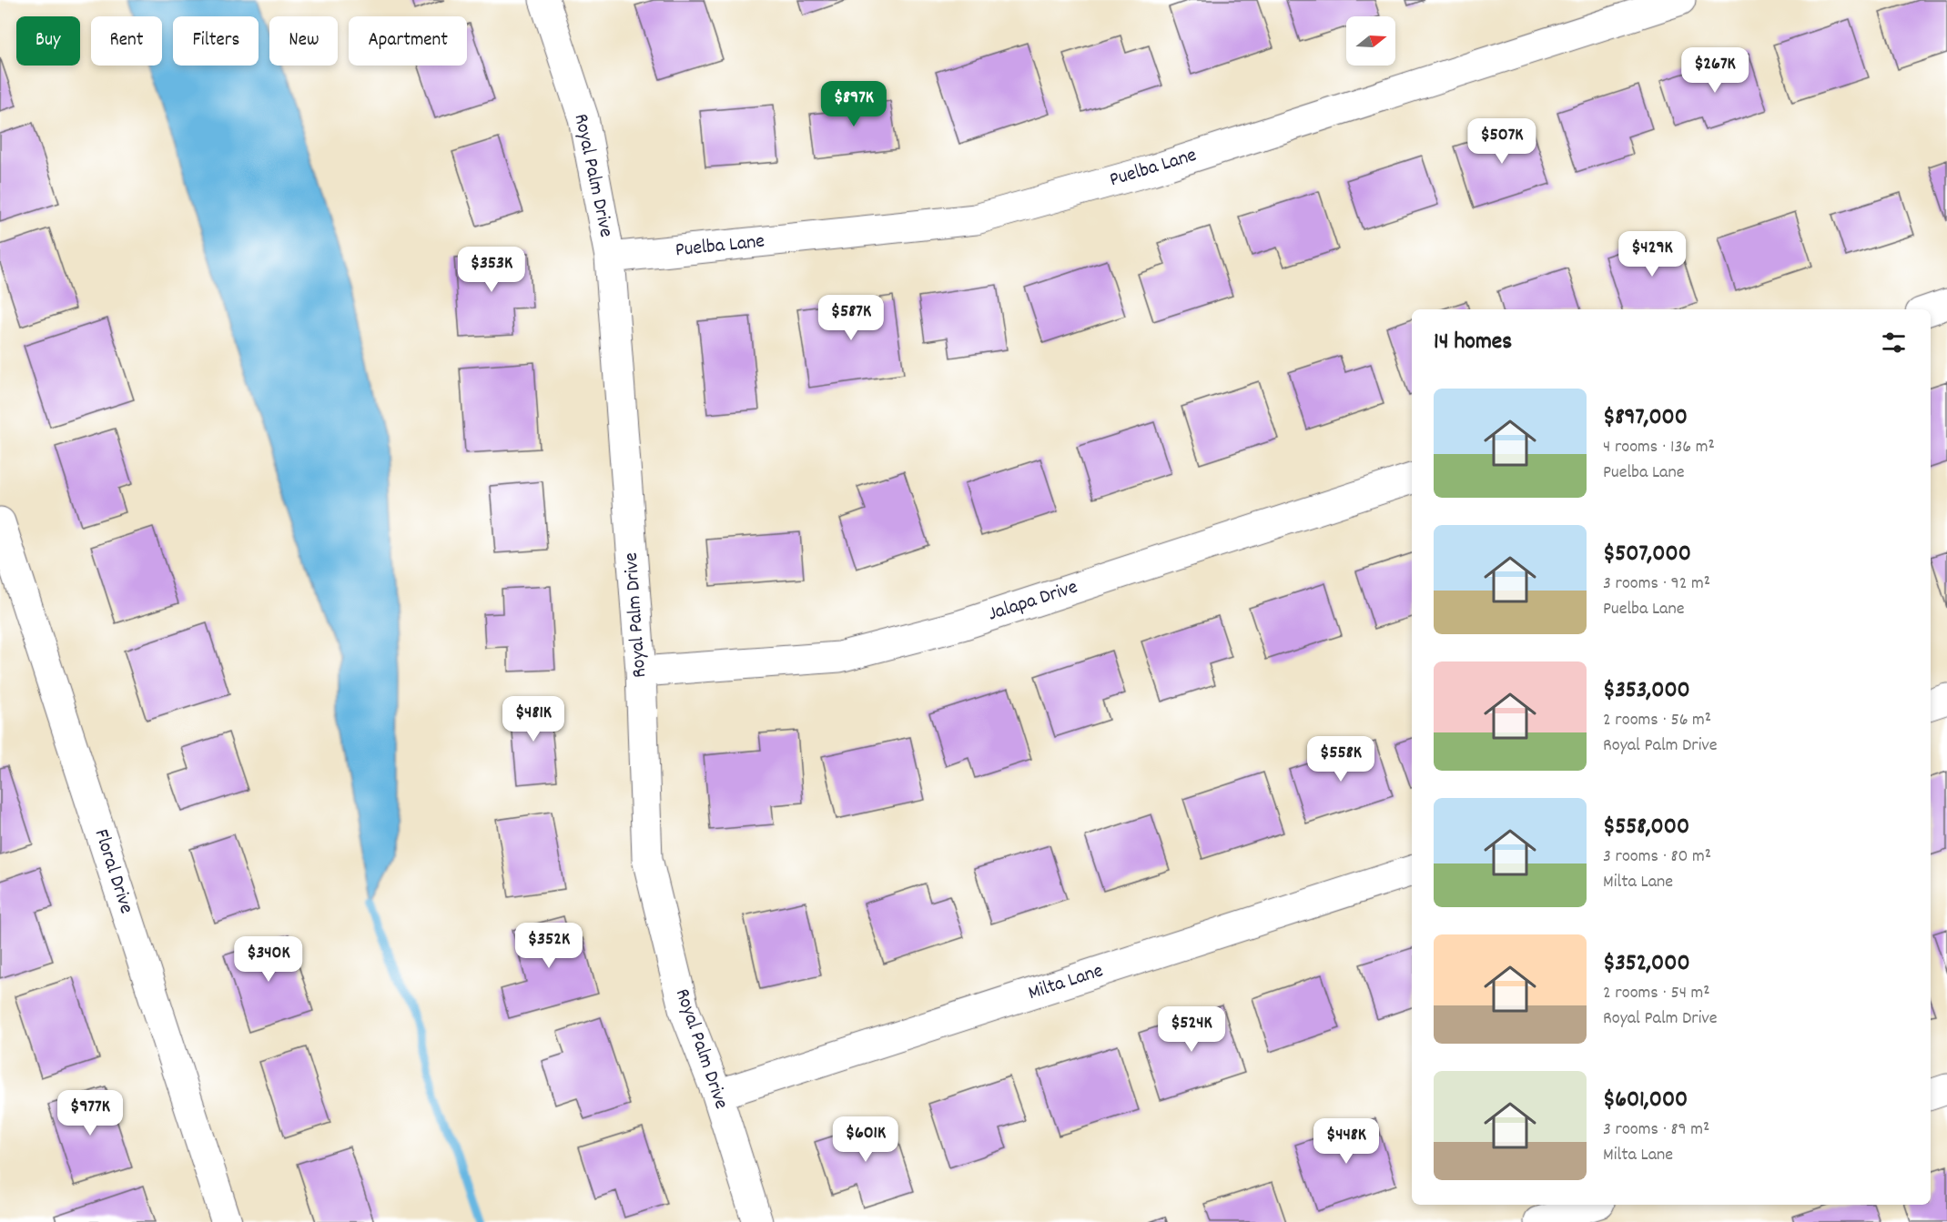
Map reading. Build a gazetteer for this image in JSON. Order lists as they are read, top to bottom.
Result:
{
  "streets": {
    "street": [
      "Puelba Lane",
      "Royal Palm Drive",
      "Jalapa Drive",
      "Floral Drive",
      "Milta Lane"
    ]
  },
  "crossings": [
    ["Puelba Lane", "Royal Palm Drive"],
    ["Royal Palm Drive", "Jalapa Drive"],
    ["Royal Palm Drive", "Milta Lane"]
  ],
  "north": "right",
  "page": {
    "chip": [
      "Buy",
      "Rent",
      "Filters",
      "New",
      "Apartment"
    ],
    "price": [
      "$267K",
      "$897K",
      "$507K",
      "$429K",
      "$353K",
      "$587K",
      "$481K",
      "$558K",
      "$352K",
      "$340K",
      "$524K",
      "$977K",
      "$601K",
      "$448K"
    ],
    "heading": "14 homes",
    "list": [
      {
        "name": "$897,000",
        "note": "4 rooms · 136 m² · Puelba Lane"
      },
      {
        "name": "$507,000",
        "note": "3 rooms · 92 m² · Puelba Lane"
      },
      {
        "name": "$353,000",
        "note": "2 rooms · 56 m² · Royal Palm Drive"
      },
      {
        "name": "$558,000",
        "note": "3 rooms · 80 m² · Milta Lane"
      },
      {
        "name": "$352,000",
        "note": "2 rooms · 54 m² · Royal Palm Drive"
      },
      {
        "name": "$601,000",
        "note": "3 rooms · 89 m² · Milta Lane"
      }
    ]
  }
}
